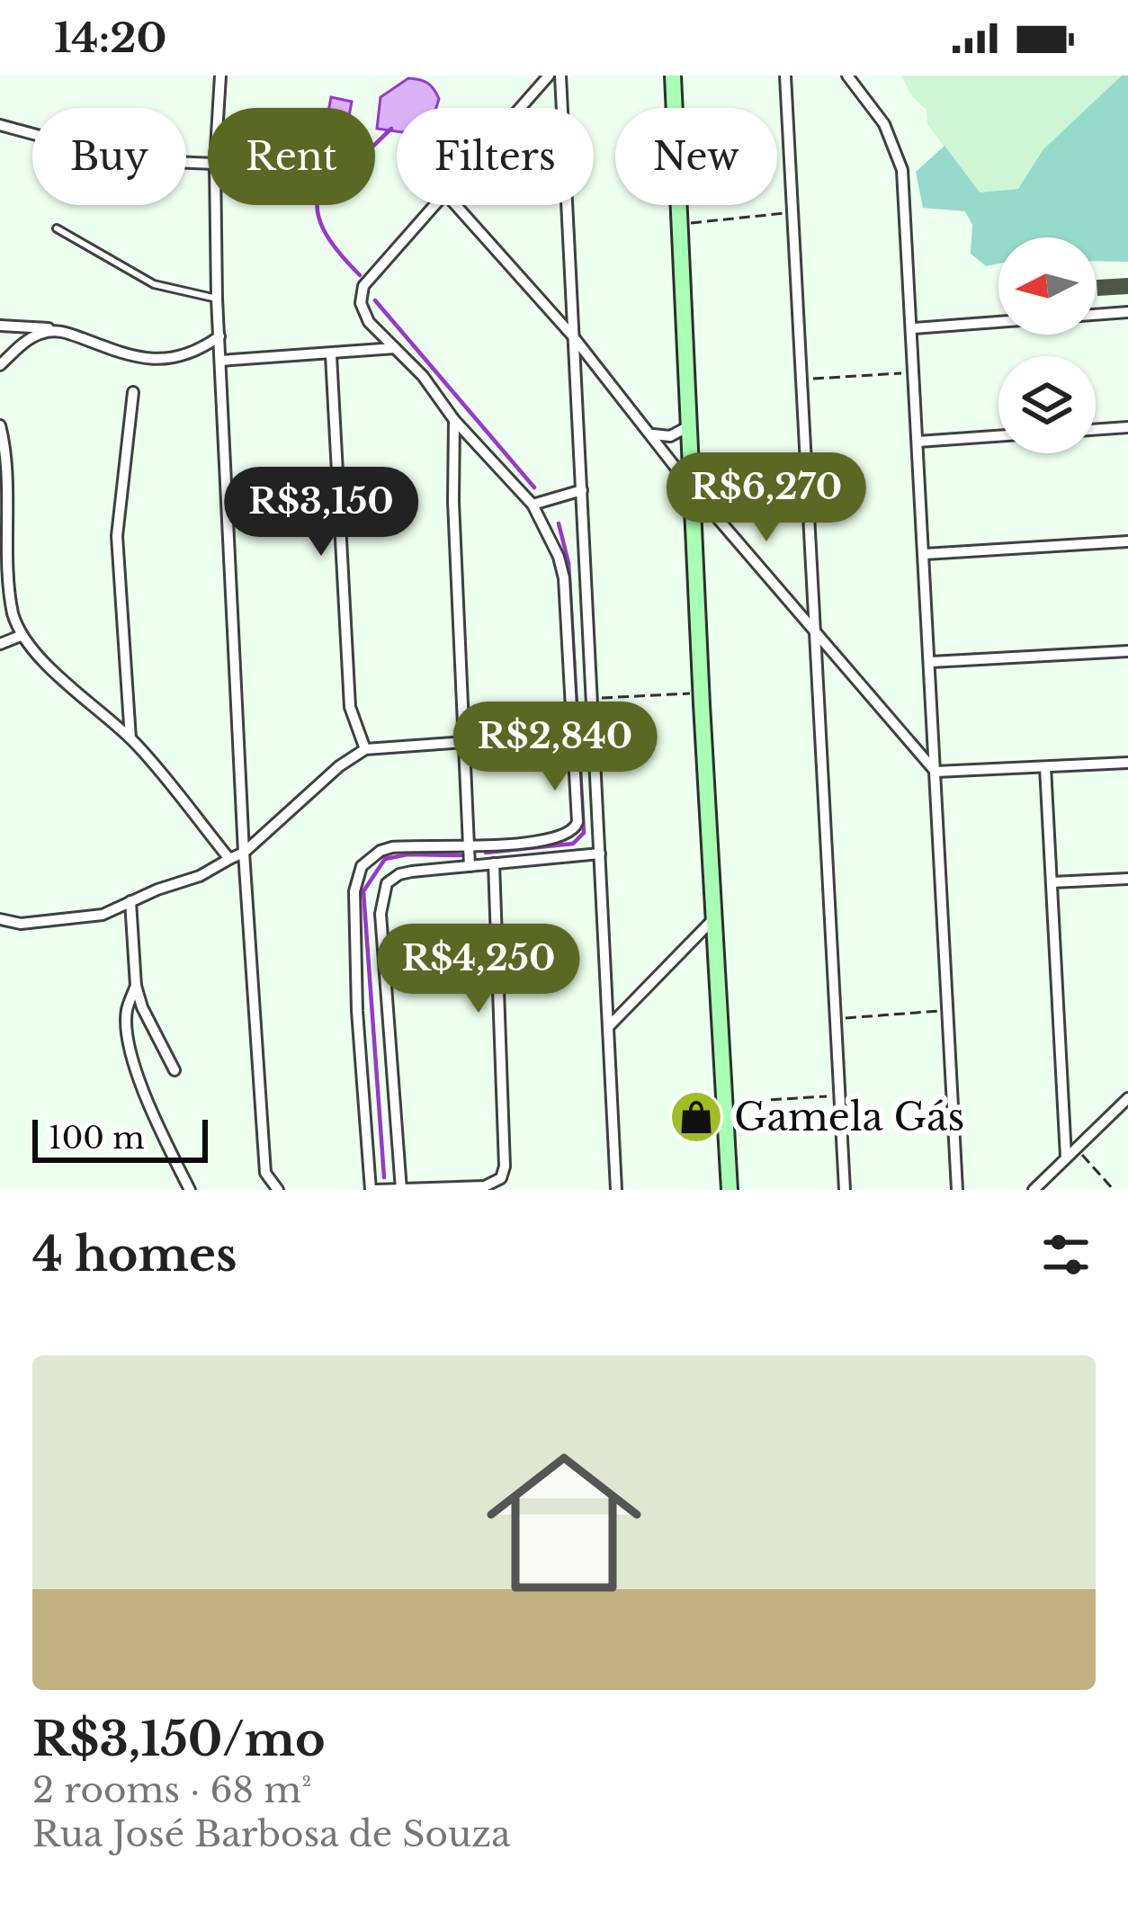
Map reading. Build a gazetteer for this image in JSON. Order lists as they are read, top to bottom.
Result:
{
  "places": {
    "shop": ["Gamela Gás"]
  },
  "scale_bar": "100 m",
  "north": "left",
  "page": {
    "status": "14:20",
    "chip": [
      "Buy",
      "Rent",
      "Filters",
      "New"
    ],
    "price": [
      "R$6,270",
      "R$3,150",
      "R$2,840",
      "R$4,250"
    ],
    "scale": "100 m",
    "heading": "4 homes",
    "list": [
      {
        "name": "R$3,150/mo",
        "note": "2 rooms · 68 m² · Rua José Barbosa de Souza"
      }
    ]
  }
}
